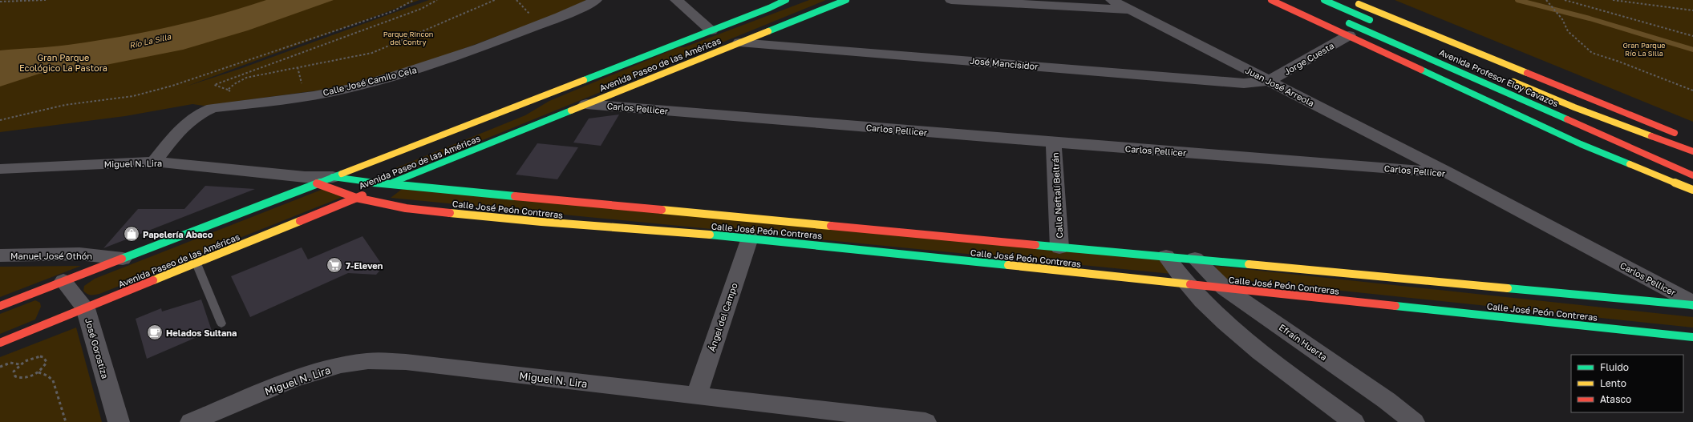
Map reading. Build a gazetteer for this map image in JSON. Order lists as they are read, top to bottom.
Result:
{
  "streets": {
    "main road": ["Avenida Paseo de las Américas", "Avenida Profesor Eloy Cavazos", "Calle José Peón Contreras"],
    "street": [
      "Jorge Cuesta",
      "José Mancisidor",
      "Calle José Camilo Cela",
      "Juan José Arreola",
      "Carlos Pellicer",
      "Miguel N. Lira",
      "Calle Neftalí Beltrán",
      "Manuel José Othón",
      "Ángel del Campo",
      "Efraín Huerta",
      "José Gorostiza"
    ]
  },
  "crossings": [
    ["Jorge Cuesta", "José Mancisidor"],
    ["Jorge Cuesta", "Juan José Arreola"],
    ["José Mancisidor", "Avenida Paseo de las Américas"],
    ["José Mancisidor", "Juan José Arreola"],
    ["Avenida Paseo de las Américas", "Carlos Pellicer"],
    ["Avenida Paseo de las Américas", "Miguel N. Lira"],
    ["Avenida Paseo de las Américas", "Calle José Peón Contreras"],
    ["Avenida Paseo de las Américas", "José Gorostiza"],
    ["Calle José Camilo Cela", "Miguel N. Lira"],
    ["Juan José Arreola", "Carlos Pellicer"],
    ["Carlos Pellicer", "Calle Neftalí Beltrán"],
    ["Carlos Pellicer", "Calle José Peón Contreras"],
    ["Miguel N. Lira", "Calle José Peón Contreras"],
    ["Miguel N. Lira", "Ángel del Campo"],
    ["Calle Neftalí Beltrán", "Calle José Peón Contreras"],
    ["Calle José Peón Contreras", "Ángel del Campo"],
    ["Calle José Peón Contreras", "Efraín Huerta"]
  ],
  "water": ["Río La Silla"],
  "parks": ["Parque Rincon del Contry", "Gran Parque Río La Silla", "Gran Parque Ecológico La Pastora"],
  "places": {
    "shop": ["Papelería Abaco"],
    "supermarket": ["7-Eleven"],
    "cafe": ["Helados Sultana"]
  },
  "legend": ["Fluido", "Lento", "Atasco"]
}
